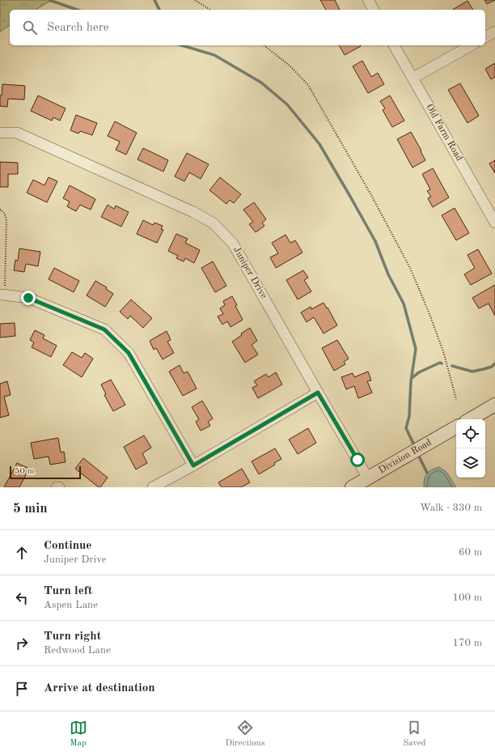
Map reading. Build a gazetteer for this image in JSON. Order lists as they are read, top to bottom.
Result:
{
  "streets": {
    "street": ["Old Farm Road", "Juniper Drive", "Division Road"]
  },
  "crossings": [
    ["Juniper Drive", "Division Road"]
  ],
  "scale_bar": "50 m",
  "page": {
    "search": "Search here",
    "scale": "50 m",
    "heading": ["5 min", "Walk · 330 m"],
    "list": [
      ["Continue", "Juniper Drive", "60 m"],
      ["Turn left", "Aspen Lane", "100 m"],
      ["Turn right", "Redwood Lane", "170 m"],
      "Arrive at destination"
    ],
    "nav": ["Map", "Directions", "Saved"]
  }
}
